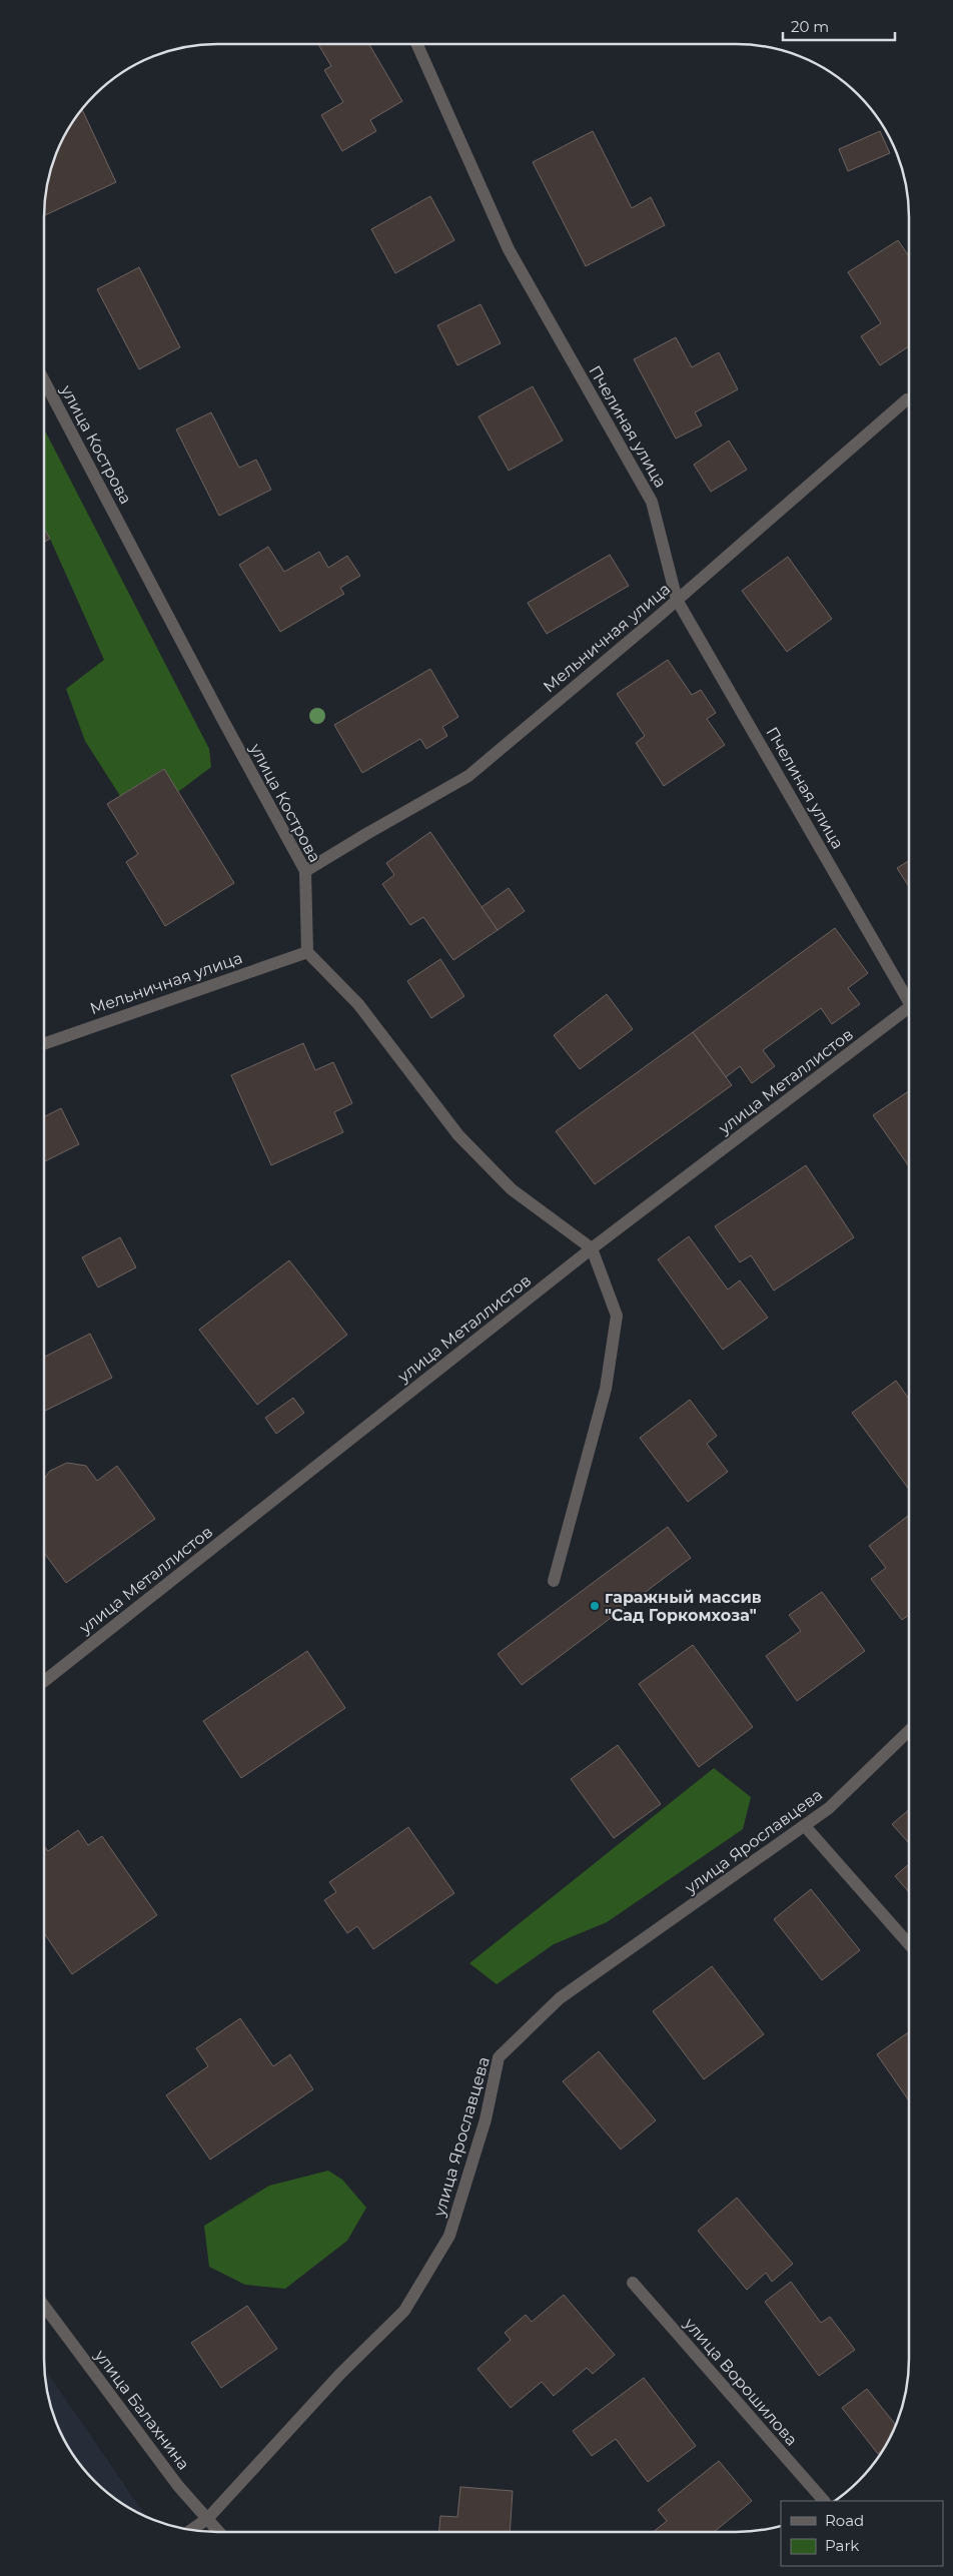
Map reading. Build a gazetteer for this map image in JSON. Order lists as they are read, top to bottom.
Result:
{
  "streets": {
    "street": [
      "Пчелиная улица",
      "улица Кострова",
      "Мельничная улица",
      "улица Металлистов",
      "улица Ярославцева",
      "улица Ворошилова",
      "улица Балахнина"
    ]
  },
  "crossings": [
    ["Пчелиная улица", "Мельничная улица"],
    ["улица Кострова", "Мельничная улица"],
    ["улица Ярославцева", "улица Балахнина"]
  ],
  "places": ["гаражный массив \"Сад Горкомхоза\""],
  "legend": ["Road", "Park"],
  "scale_bar": "20 m"
}
